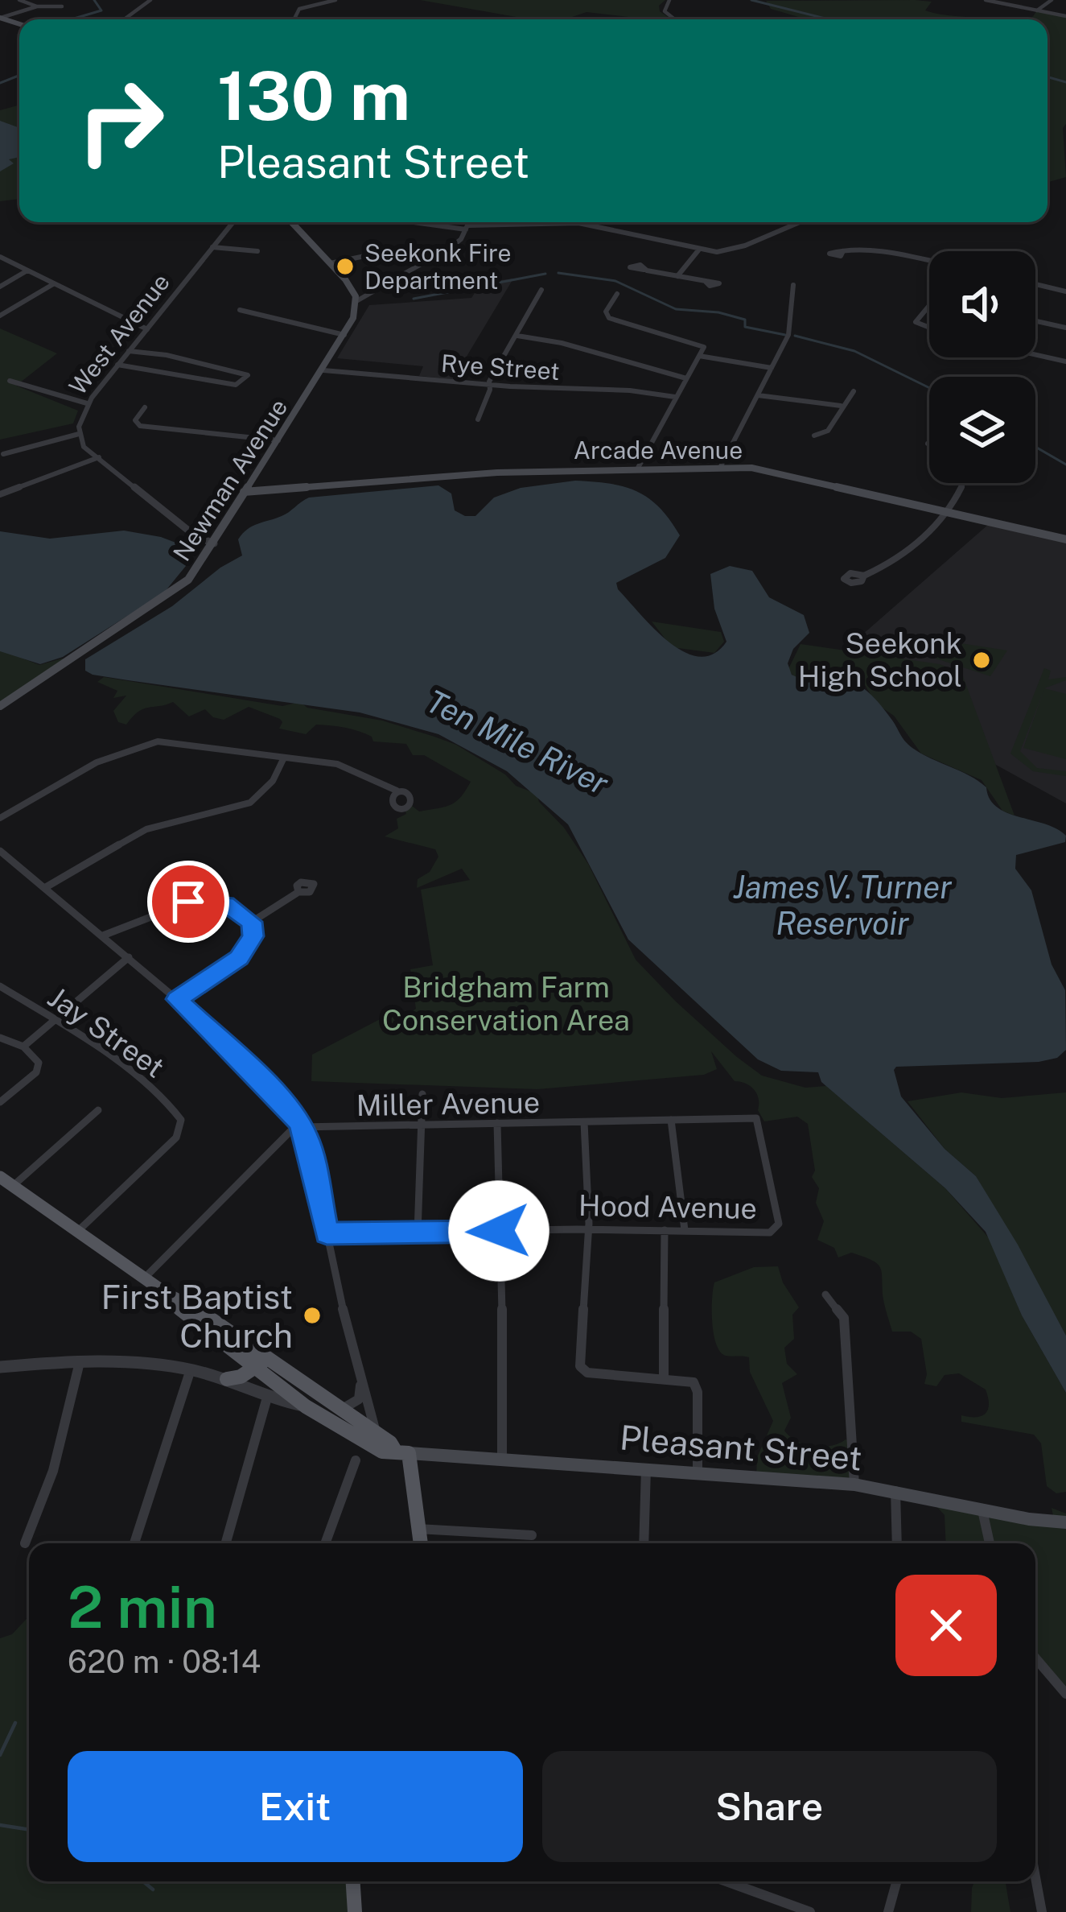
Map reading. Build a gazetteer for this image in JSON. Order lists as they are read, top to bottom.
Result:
{
  "streets": {
    "main road": ["Arcade Avenue", "Newman Avenue", "Pleasant Street"],
    "street": [
      "West Avenue",
      "Rye Street",
      "Jay Street",
      "Miller Avenue",
      "Hood Avenue"
    ]
  },
  "crossings": [
    ["West Avenue", "Newman Avenue"],
    ["Rye Street", "Newman Avenue"],
    ["Arcade Avenue", "Newman Avenue"],
    ["Miller Avenue", "Hood Avenue"]
  ],
  "water": ["Ten Mile River", "James V. Turner Reservoir"],
  "parks": ["Bridgham Farm Conservation Area"],
  "places": ["Seekonk Fire Department", "Seekonk High School", "First Baptist Church"],
  "page": {
    "turn": ["130 m", "Pleasant Street"],
    "heading": ["2 min", "620 m · 08:14"],
    "buttons": ["Exit", "Share"]
  }
}
